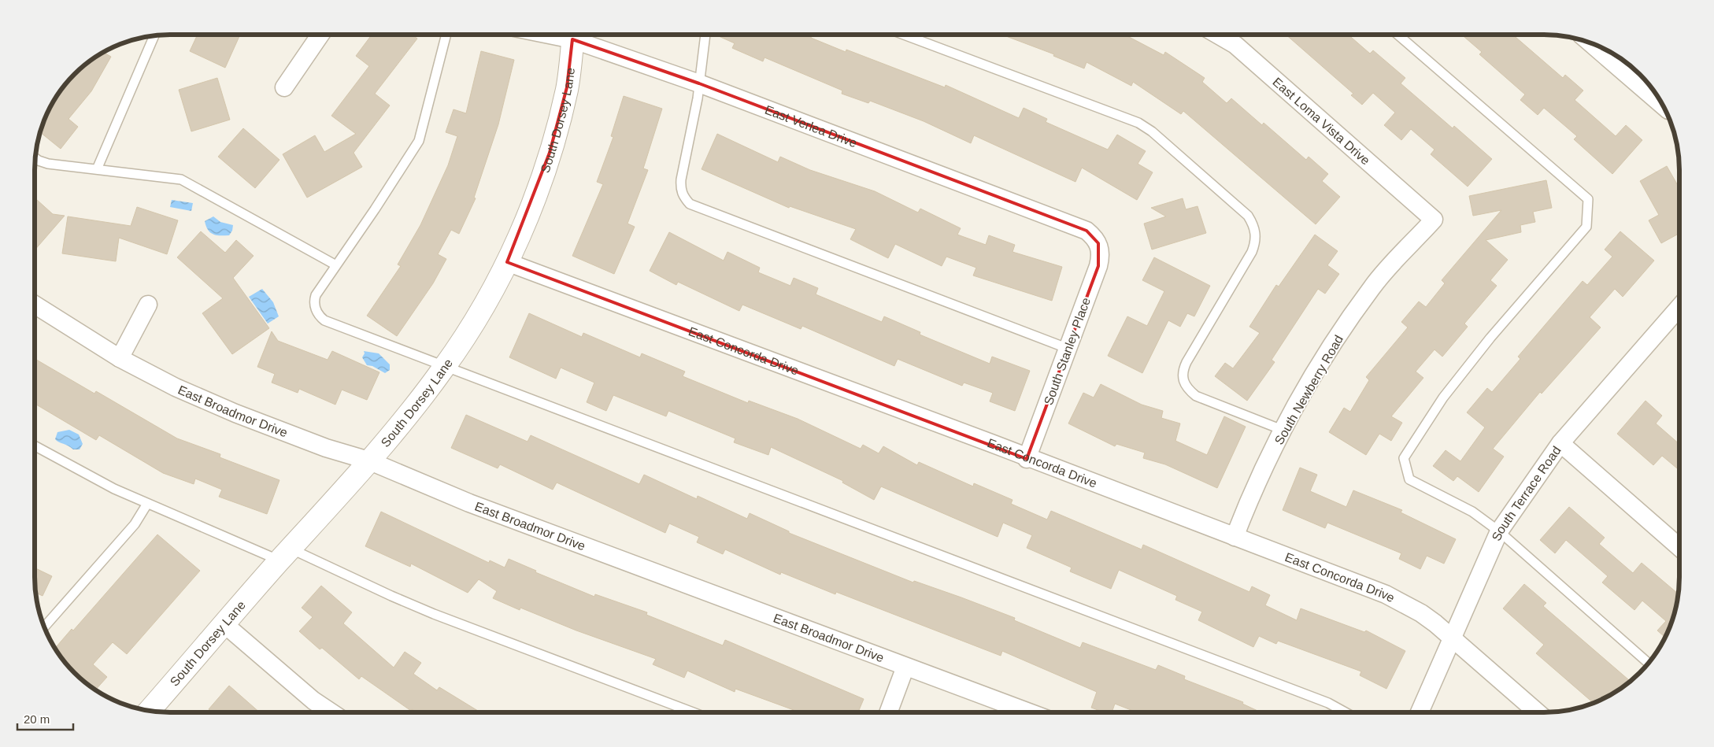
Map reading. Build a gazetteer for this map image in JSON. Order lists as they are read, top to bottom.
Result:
{
  "streets": {
    "street": [
      "South Dorsey Lane",
      "East Loma Vista Drive",
      "East Verlea Drive",
      "East Concorda Drive",
      "South Stanley Place",
      "South Newberry Road",
      "East Broadmor Drive",
      "South Terrace Road"
    ]
  },
  "crossings": [
    ["South Dorsey Lane", "East Concorda Drive"],
    ["South Dorsey Lane", "East Broadmor Drive"],
    ["East Loma Vista Drive", "South Newberry Road"],
    ["East Verlea Drive", "South Stanley Place"],
    ["East Concorda Drive", "South Stanley Place"],
    ["East Concorda Drive", "South Newberry Road"],
    ["East Concorda Drive", "South Terrace Road"]
  ],
  "scale_bar": "20 m"
}
